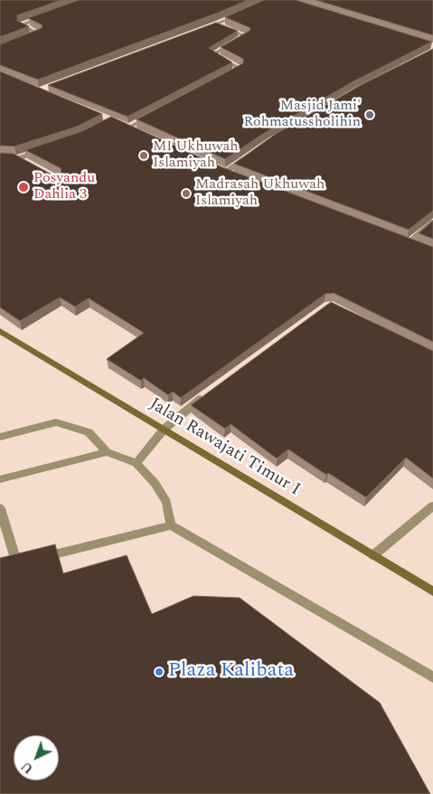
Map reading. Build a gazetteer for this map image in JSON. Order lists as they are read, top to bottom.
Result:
{
  "streets": {
    "street": ["Jalan Rawajati Timur I"]
  },
  "places": [
    "Masjid Jami' Rohmatussholihin",
    "MI Ukhuwah Islamiyah",
    "Posyandu Dahlia 3",
    "Madrasah Ukhuwah Islamiyah",
    "Plaza Kalibata"
  ],
  "north": "bottom left"
}
